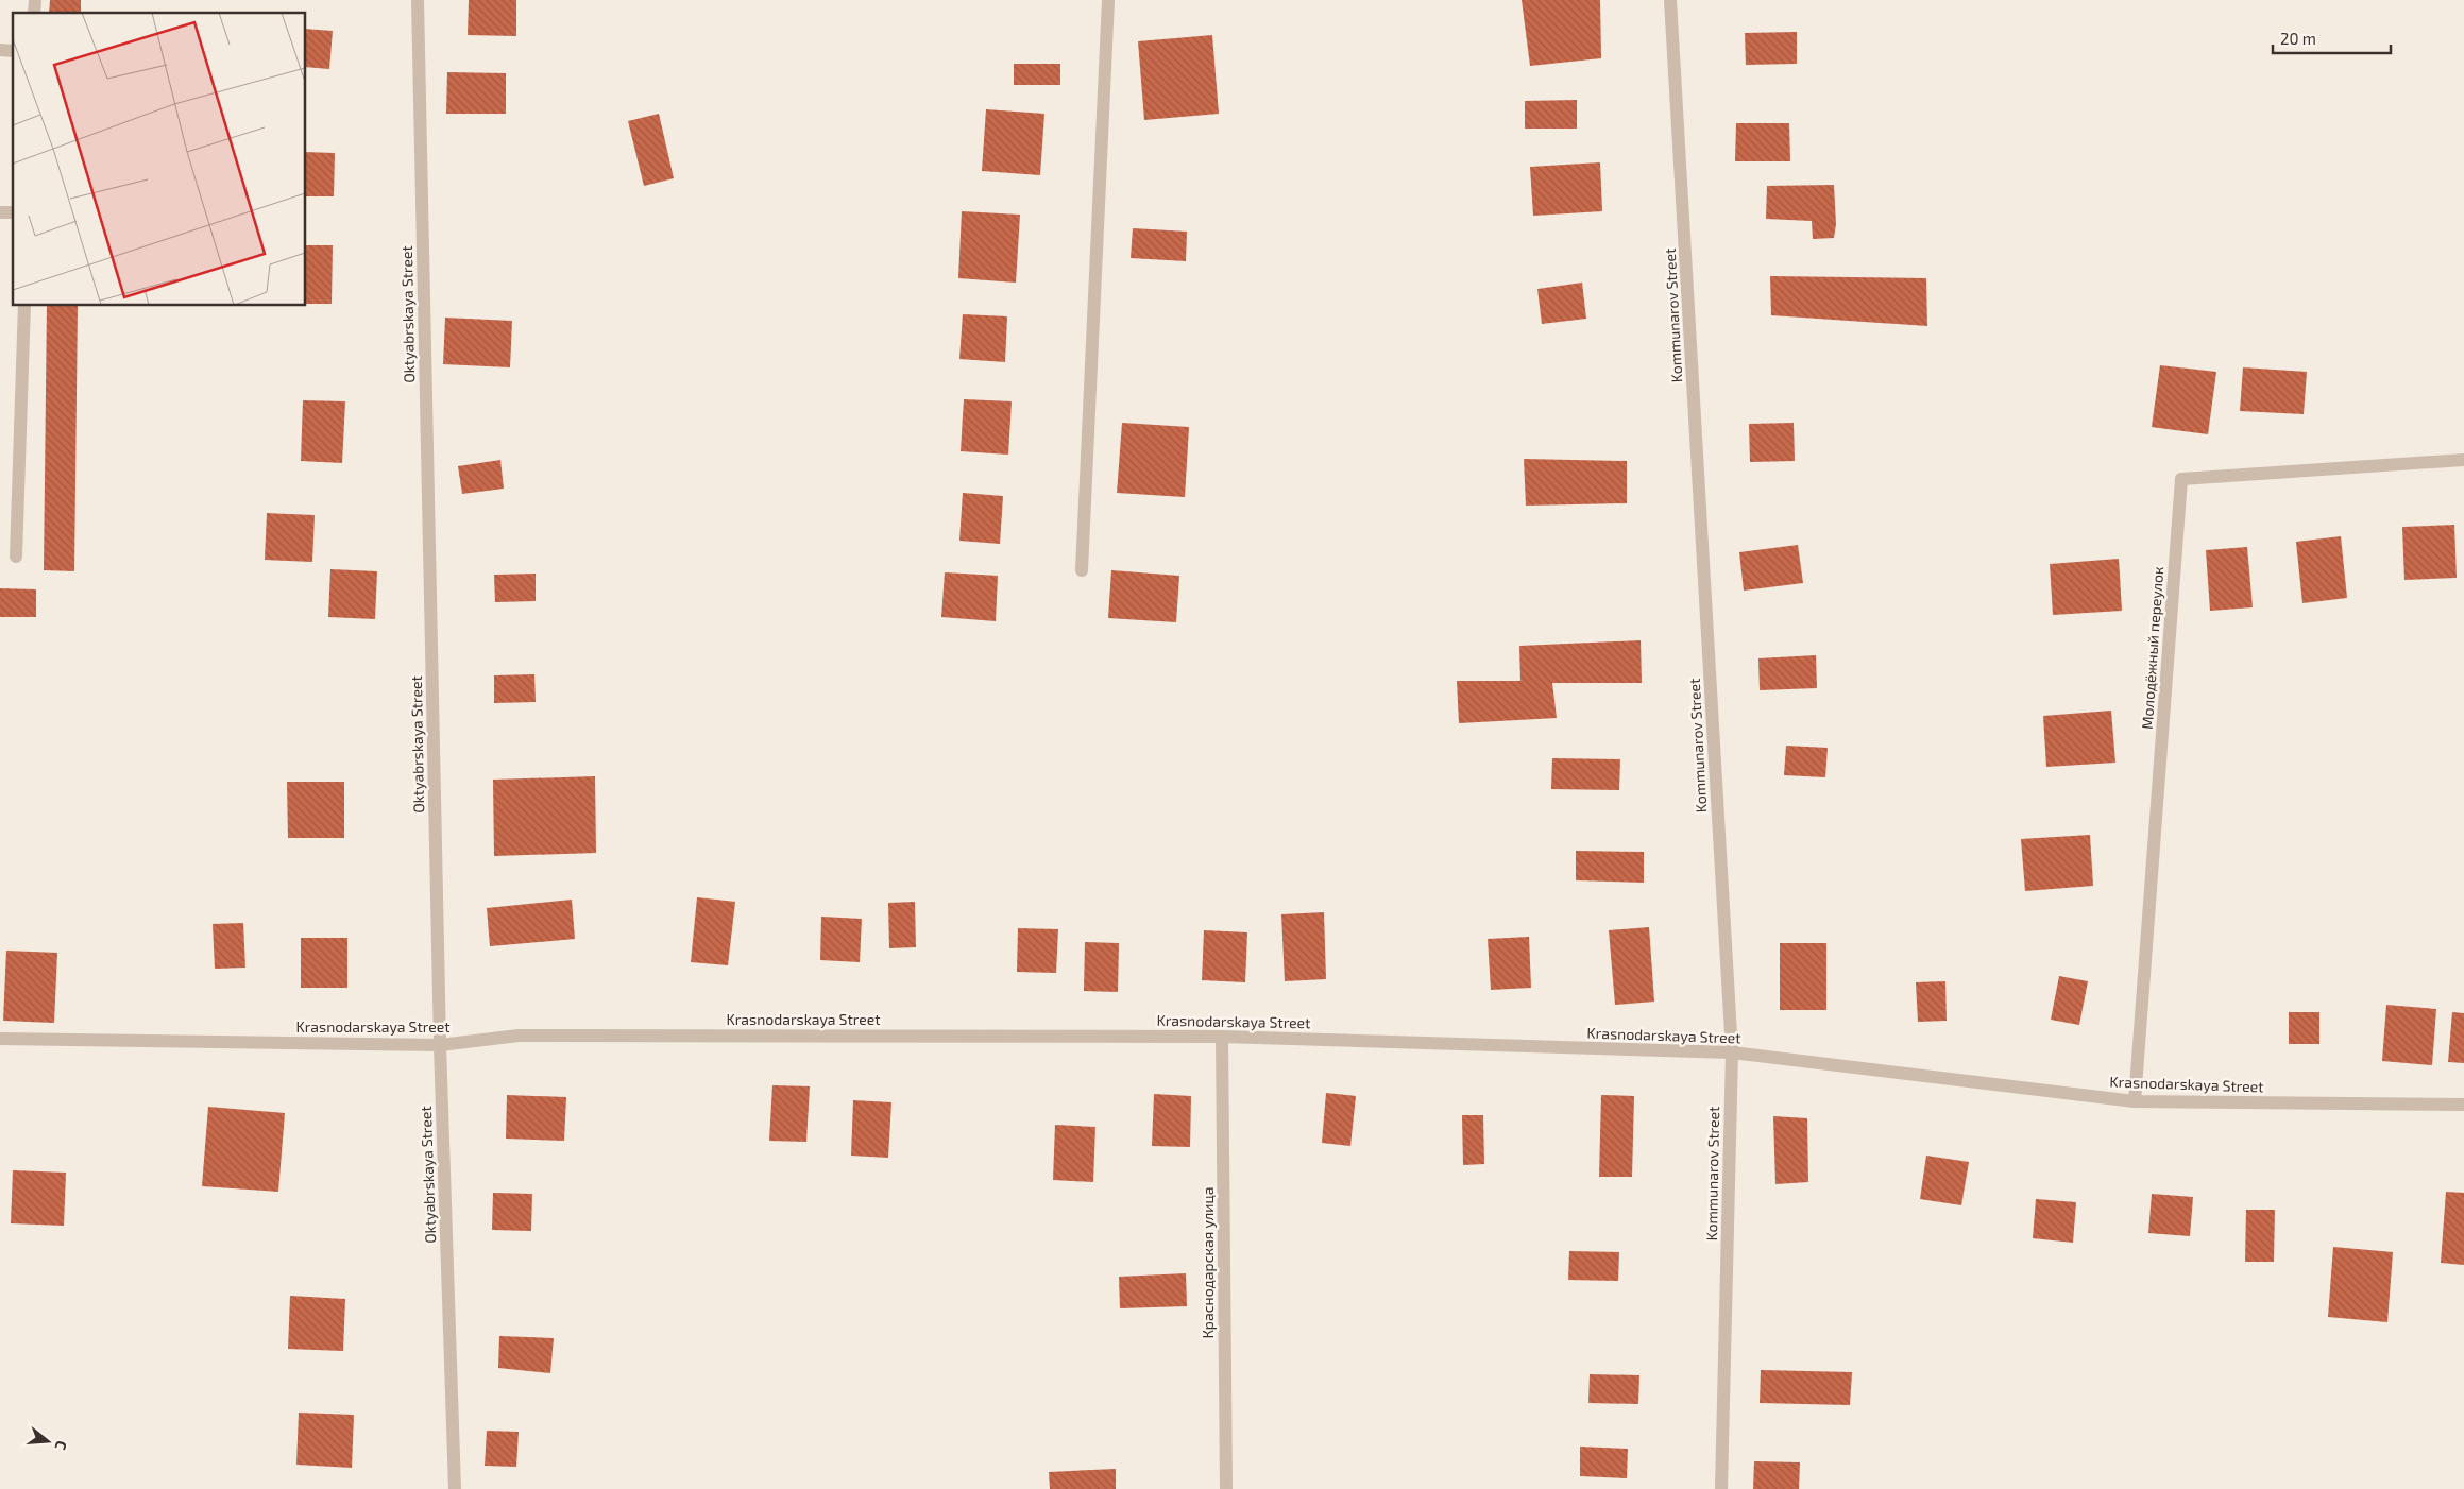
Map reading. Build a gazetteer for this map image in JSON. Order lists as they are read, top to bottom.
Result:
{
  "streets": {
    "street": [
      "Oktyabrskaya Street",
      "Kommunarov Street",
      "Молодёжный переулок",
      "Krasnodarskaya Street",
      "Краснодарская улица"
    ]
  },
  "crossings": [
    ["Oktyabrskaya Street", "Krasnodarskaya Street"],
    ["Kommunarov Street", "Krasnodarskaya Street"],
    ["Молодёжный переулок", "Krasnodarskaya Street"],
    ["Krasnodarskaya Street", "Краснодарская улица"]
  ],
  "scale_bar": "20 m",
  "north": "right"
}
